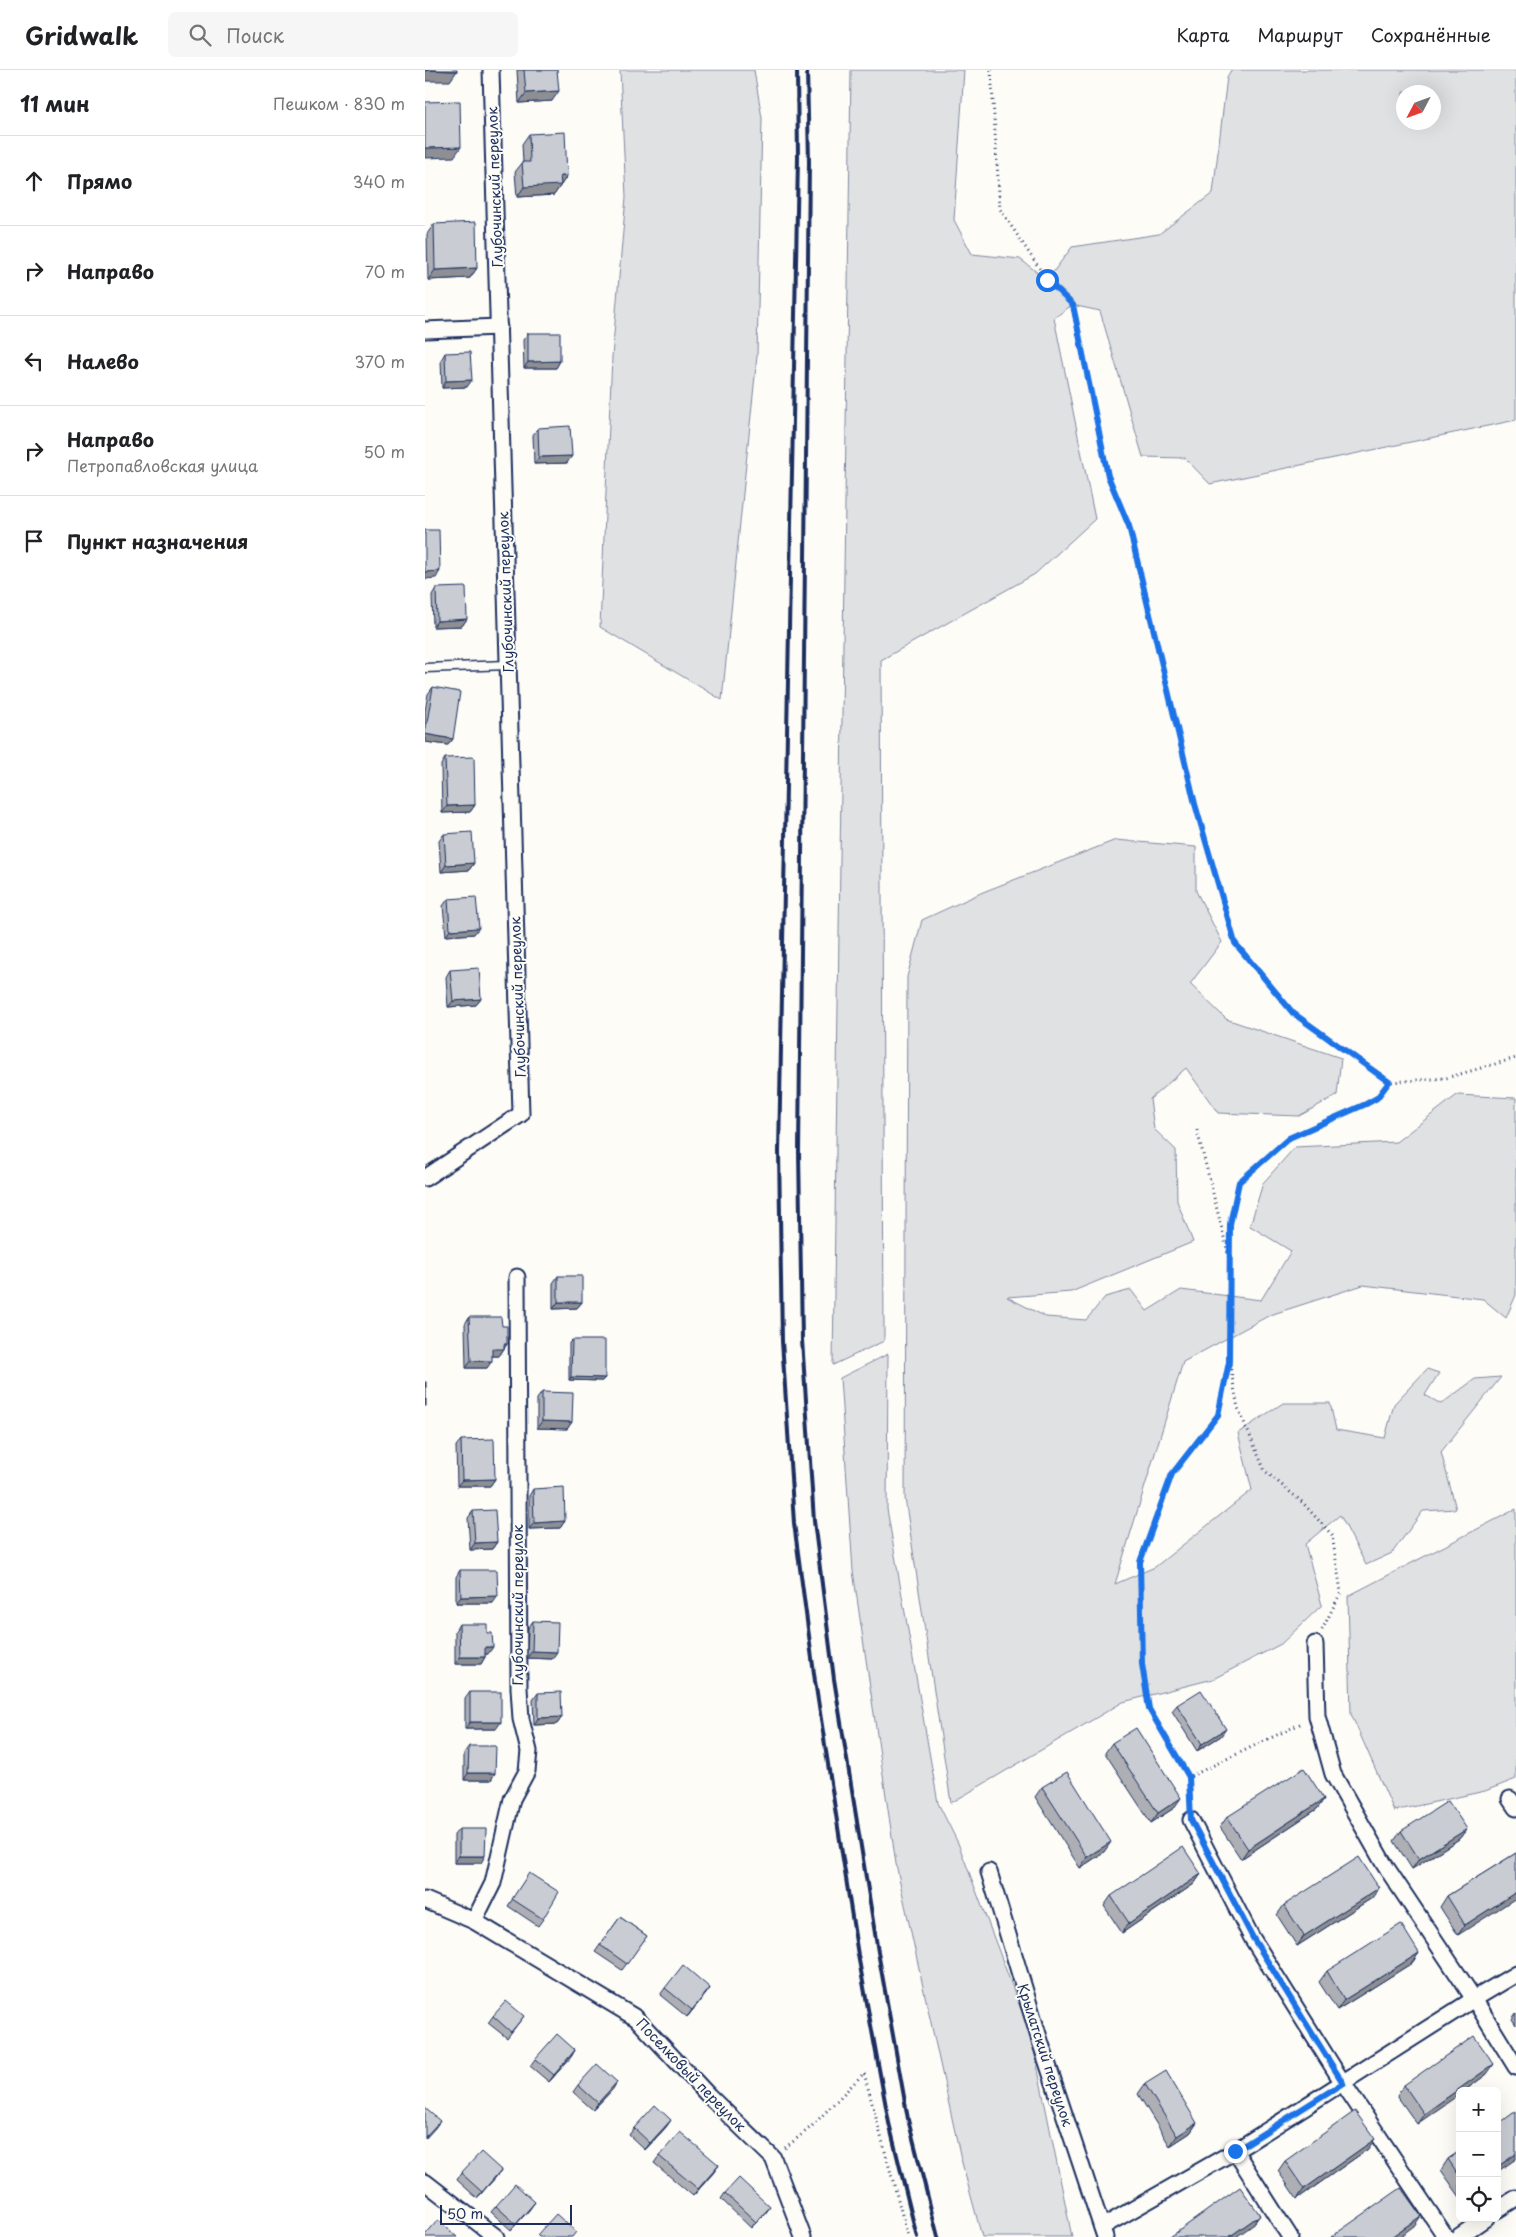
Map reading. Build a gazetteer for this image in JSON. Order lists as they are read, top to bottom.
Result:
{
  "streets": {
    "street": ["Глубочинский переулок", "Крылатский переулок", "Поселковый переулок"]
  },
  "crossings": [
    ["Глубочинский переулок", "Поселковый переулок"]
  ],
  "scale_bar": "50 m",
  "north": "bottom left",
  "page": {
    "header": "Gridwalk",
    "search": "Поиск",
    "nav": ["Карта", "Маршрут", "Сохранённые"],
    "heading": ["11 мин", "Пешком · 830 m"],
    "list": [
      ["Прямо", "340 m"],
      ["Направо", "70 m"],
      ["Налево", "370 m"],
      ["Направо", "Петропавловская улица", "50 m"],
      "Пункт назначения"
    ],
    "map_buttons": ["+", "−"],
    "scale": "50 m"
  }
}
